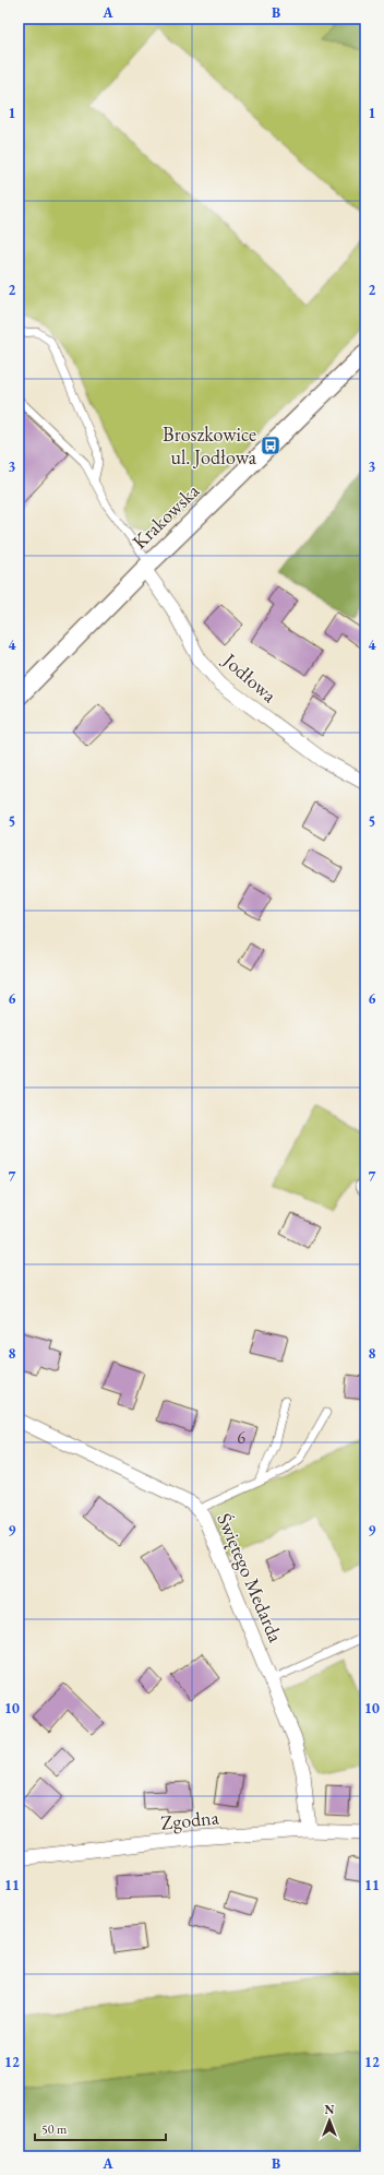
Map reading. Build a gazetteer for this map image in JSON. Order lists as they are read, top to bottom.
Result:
{
  "streets": {
    "street": [
      "Krakowska",
      "Jodłowa",
      "Świętego Medarda",
      "Zgodna"
    ]
  },
  "crossings": [
    ["Krakowska", "Jodłowa"],
    ["Świętego Medarda", "Zgodna"]
  ],
  "places": {
    "bus stop": ["Broszkowice ul. Jodłowa"]
  },
  "house_numbers": ["6"],
  "scale_bar": "50 m",
  "north": "top",
  "grid": {
    "columns": ["A", "B"],
    "rows": [
      "1",
      "2",
      "3",
      "4",
      "5",
      "6",
      "7",
      "8",
      "9",
      "10",
      "11",
      "12"
    ]
  }
}
